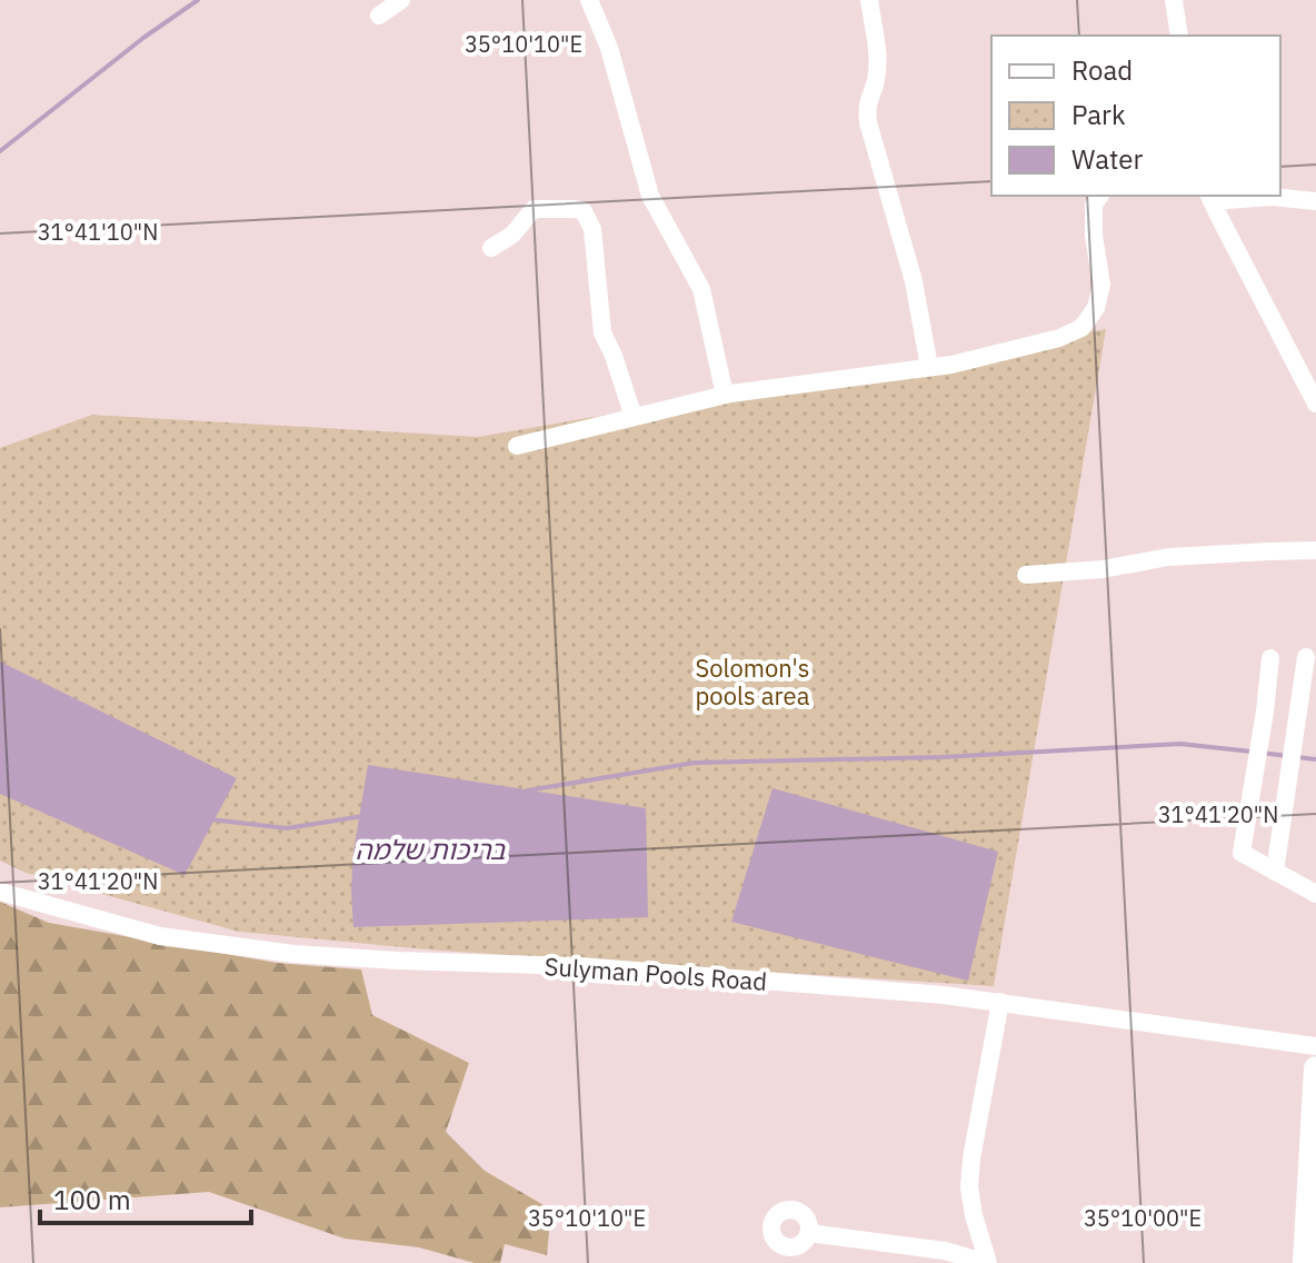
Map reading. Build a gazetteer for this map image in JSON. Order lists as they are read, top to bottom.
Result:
{
  "streets": {
    "street": ["Sulyman Pools Road"]
  },
  "water": ["בריכות שלמה"],
  "parks": ["Solomon's pools area"],
  "legend": ["Road", "Park", "Water"],
  "scale_bar": "100 m",
  "coordinates": [
    "35°10'10\"E",
    "31°41'10\"N",
    "31°41'20\"N",
    "35°10'00\"E"
  ]
}
